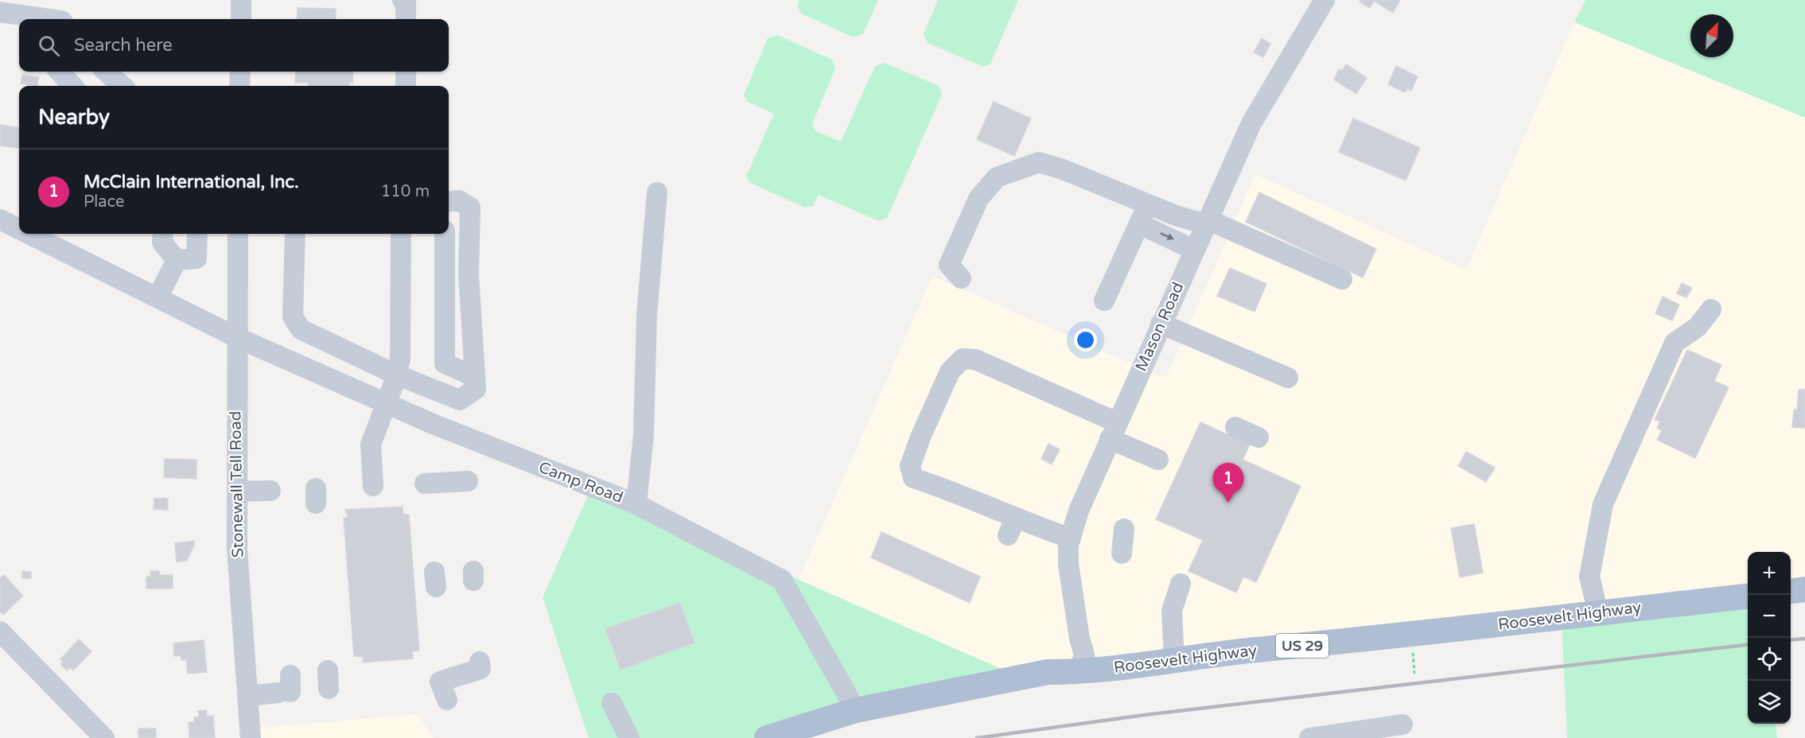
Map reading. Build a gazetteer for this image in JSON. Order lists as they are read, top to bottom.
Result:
{
  "streets": {
    "main road": ["Roosevelt Highway", "US 29"],
    "street": ["Mason Road", "Camp Road", "Stonewall Tell Road"]
  },
  "crossings": [
    ["Mason Road", "Roosevelt Highway"],
    ["Camp Road", "Stonewall Tell Road"],
    ["Camp Road", "Roosevelt Highway"]
  ],
  "north": "top right",
  "page": {
    "search": "Search here",
    "heading": "Nearby",
    "list": [
      {
        "mark": "1",
        "name": "McClain International, Inc.",
        "note": "Place",
        "value": "110 m"
      }
    ],
    "pins": "1",
    "map_buttons": ["+", "−"]
  }
}
